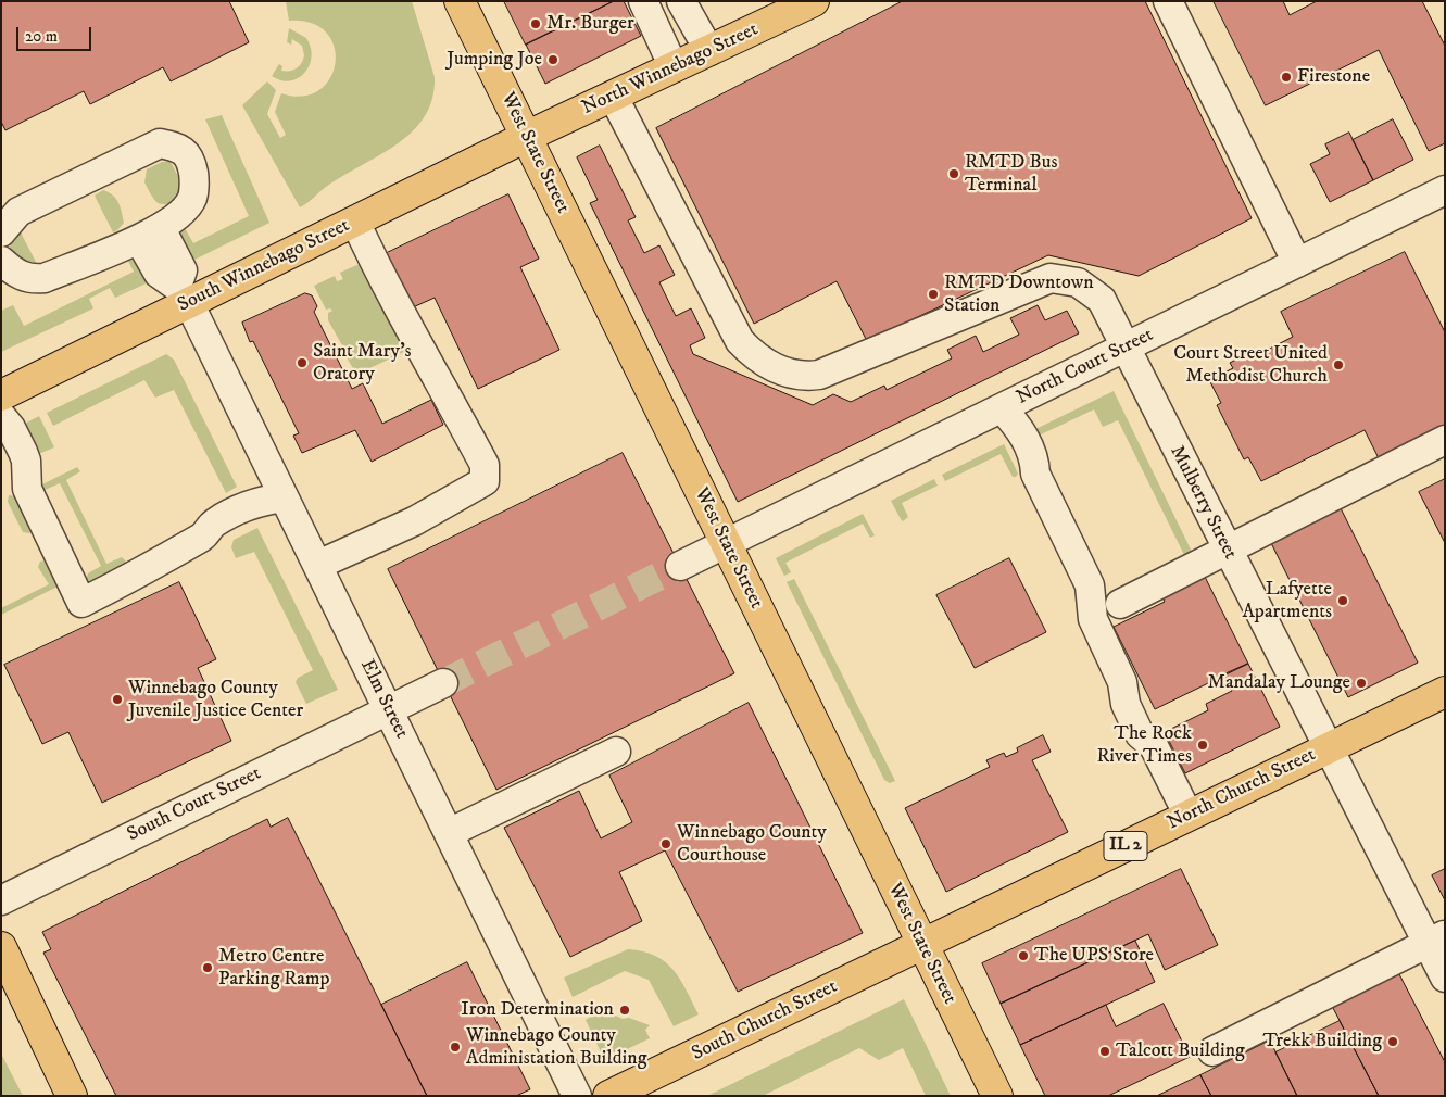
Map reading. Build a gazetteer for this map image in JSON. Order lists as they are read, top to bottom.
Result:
{
  "streets": {
    "main road": [
      "North Winnebago Street",
      "West State Street",
      "South Winnebago Street",
      "North Church Street",
      "IL 2",
      "South Church Street"
    ],
    "street": [
      "North Court Street",
      "Mulberry Street",
      "Elm Street",
      "South Court Street"
    ]
  },
  "crossings": [
    ["North Winnebago Street", "West State Street"],
    ["North Winnebago Street", "South Winnebago Street"],
    ["North Winnebago Street", "Mulberry Street"],
    ["West State Street", "South Winnebago Street"],
    ["West State Street", "North Court Street"],
    ["West State Street", "North Church Street"],
    ["West State Street", "South Church Street"],
    ["South Winnebago Street", "Elm Street"],
    ["North Court Street", "Mulberry Street"],
    ["Mulberry Street", "North Church Street"],
    ["Elm Street", "South Court Street"],
    ["North Church Street", "South Church Street"]
  ],
  "places": [
    "Mr. Burger",
    "Jumping Joe",
    "Firestone",
    "RMTD Bus Terminal",
    "RMTD Downtown Station",
    "Saint Mary's Oratory",
    "Court Street United Methodist Church",
    "Lafyette Apartments",
    "Mandalay Lounge",
    "Winnebago County Juvenile Justice Center",
    "The Rock River Times",
    "Winnebago County Courthouse",
    "The UPS Store",
    "Metro Centre Parking Ramp",
    "Iron Determination",
    "Trekk Building",
    "Winnebago County Administation Building",
    "Talcott Building"
  ],
  "scale_bar": "20 m"
}
